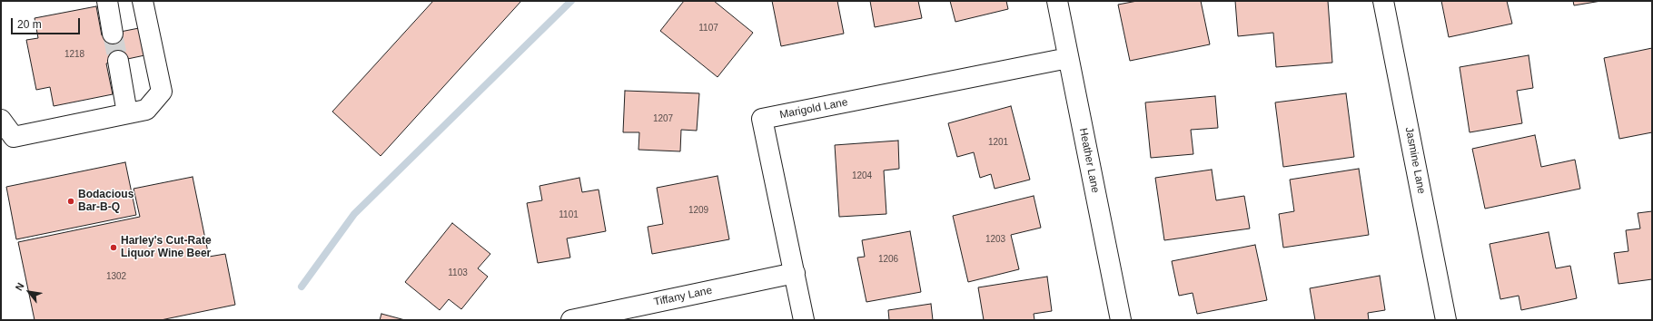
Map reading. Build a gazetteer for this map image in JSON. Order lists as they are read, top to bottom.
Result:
{
  "streets": {
    "street": [
      "Marigold Lane",
      "Heather Lane",
      "Jasmine Lane",
      "Tiffany Lane"
    ]
  },
  "crossings": [
    ["Marigold Lane", "Heather Lane"],
    ["Marigold Lane", "Tiffany Lane"]
  ],
  "places": ["Bodacious Bar-B-Q", "Harley's Cut-Rate Liquor Wine Beer"],
  "house_numbers": [
    "1107",
    "1218",
    "1207",
    "1201",
    "1204",
    "1209",
    "1101",
    "1203",
    "1206",
    "1103",
    "1302"
  ],
  "scale_bar": "20 m",
  "north": "top left"
}
